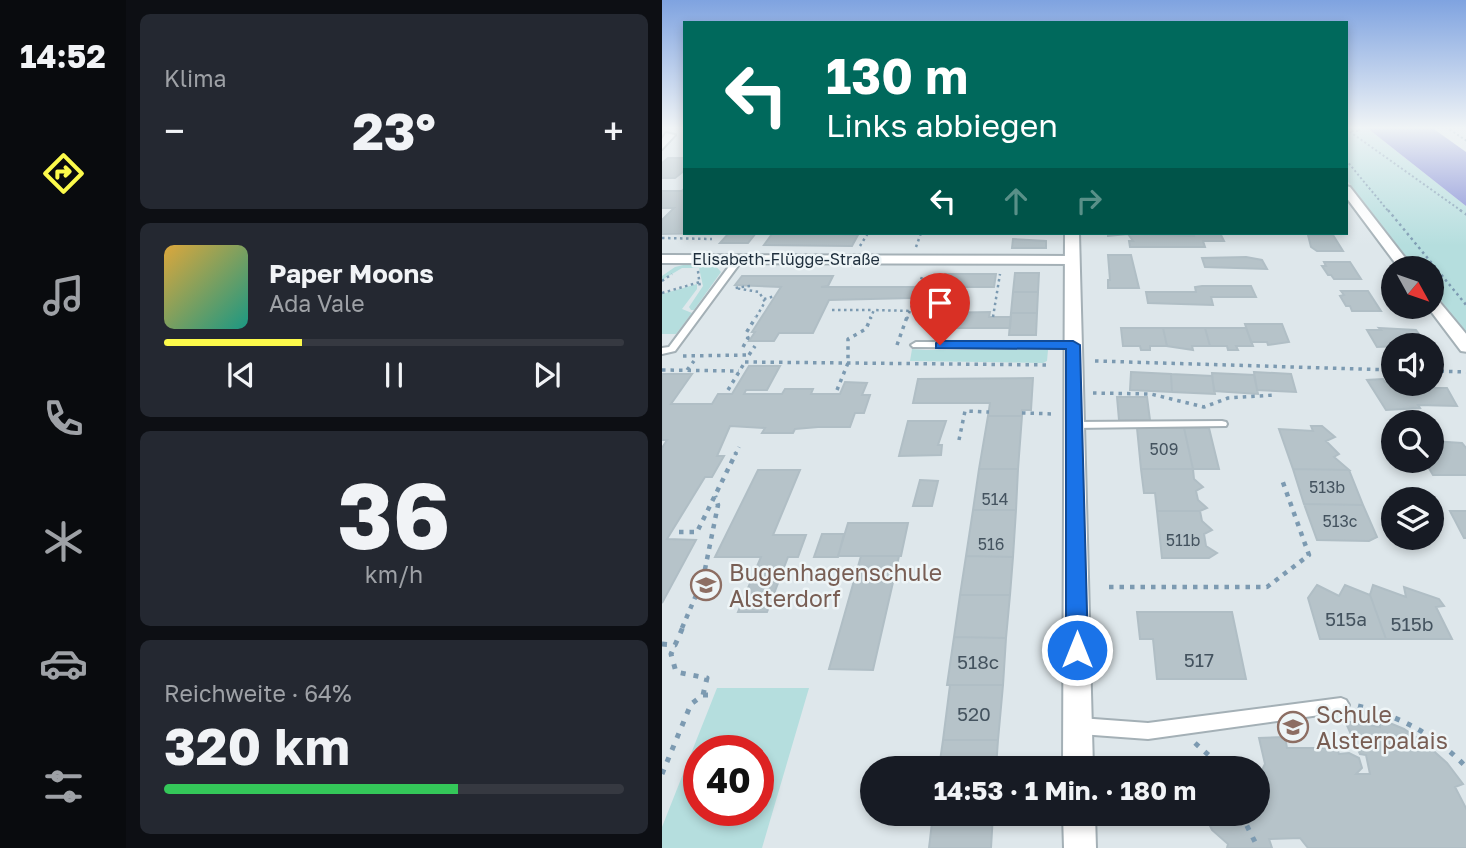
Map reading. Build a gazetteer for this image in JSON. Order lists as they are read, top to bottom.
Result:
{
  "streets": {
    "street": ["Elisabeth-Flügge-Straße"]
  },
  "places": {
    "school or university": ["Bugenhagenschule Alsterdorf", "Schule Alsterpalais"]
  },
  "house_numbers": [
    "509",
    "513b",
    "514",
    "513c",
    "511b",
    "516",
    "515a",
    "515b",
    "517",
    "518c",
    "520"
  ],
  "north": "bottom right",
  "page": {
    "tabs": "14:52",
    "tile": [
      "Klima",
      ["36", "km/h"],
      ["Reichweite · 64%", "320 km"]
    ],
    "turn": ["130 m", "Links abbiegen"],
    "heat": ["−", "23°", "+"],
    "song": ["Paper Moons", "Ada Vale"],
    "limit": "40",
    "trip": "14:53 · 1 Min. · 180 m"
  }
}
